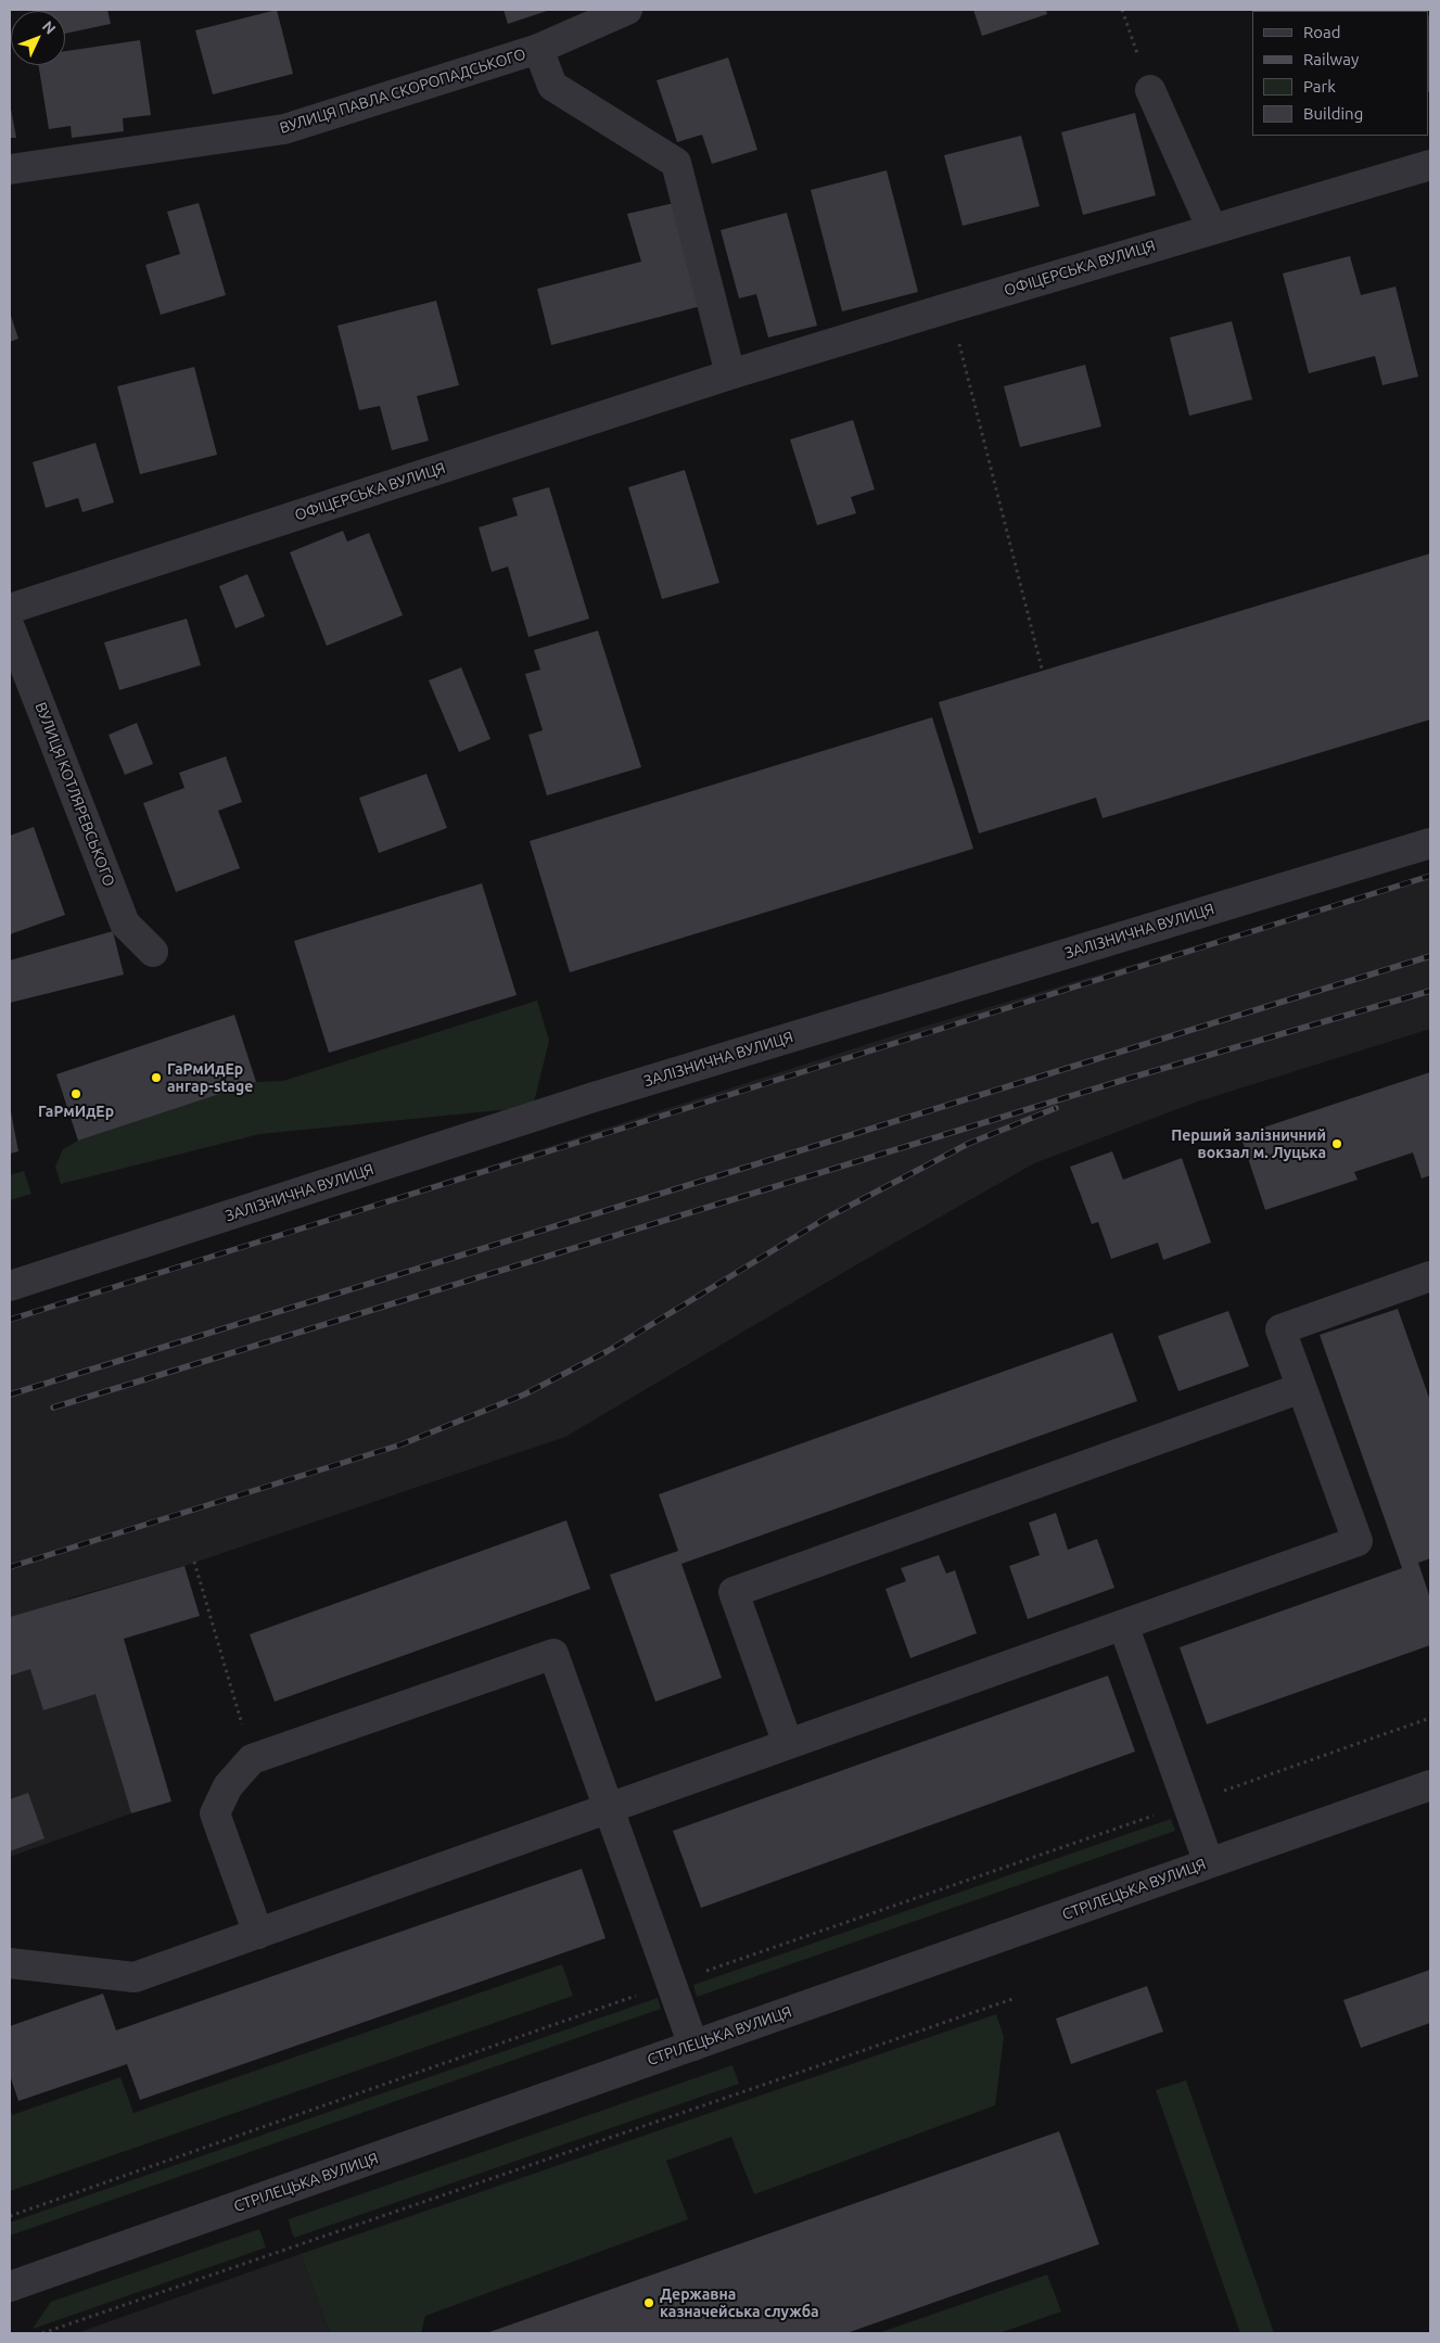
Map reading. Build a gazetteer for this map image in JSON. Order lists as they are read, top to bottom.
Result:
{
  "streets": {
    "street": [
      "ВУЛИЦЯ ПАВЛА СКОРОПАДСЬКОГО",
      "ОФІЦЕРСЬКА ВУЛИЦЯ",
      "ВУЛИЦЯ КОТЛЯРЕВСЬКОГО",
      "ЗАЛІЗНИЧНА ВУЛИЦЯ",
      "СТРІЛЕЦЬКА ВУЛИЦЯ"
    ]
  },
  "places": [
    "ГаРмИдЕр ангар-stage",
    "ГаРмИдЕр",
    "Перший залізничний вокзал м. Луцька",
    "Державна казначейська служба"
  ],
  "legend": [
    "Road",
    "Railway",
    "Park",
    "Building"
  ],
  "north": "top right"
}
